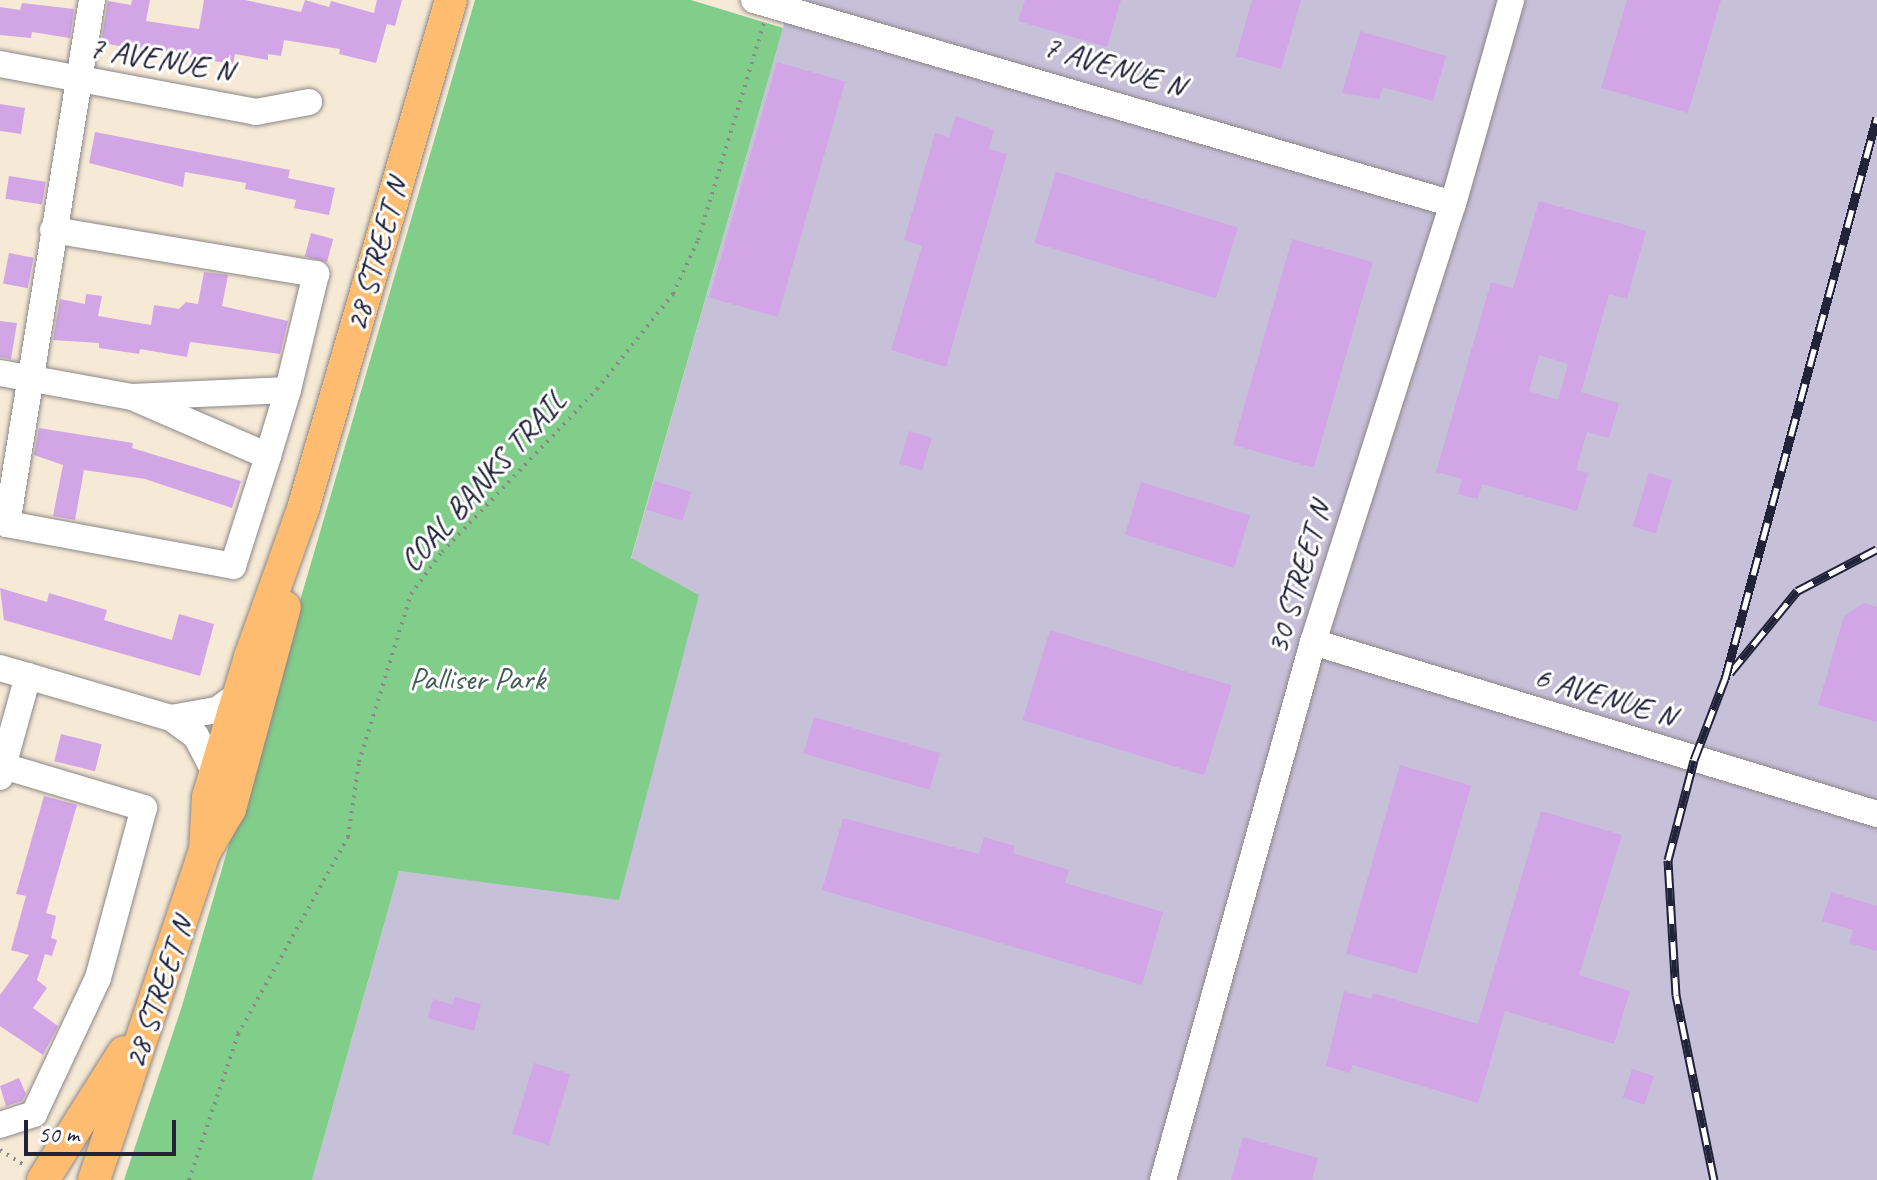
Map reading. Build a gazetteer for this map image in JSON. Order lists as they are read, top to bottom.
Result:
{
  "streets": {
    "main road": ["28 STREET N"],
    "street": ["7 AVENUE N", "30 STREET N", "6 AVENUE N"],
    "path": ["COAL BANKS TRAIL"]
  },
  "crossings": [
    ["7 AVENUE N", "COAL BANKS TRAIL"],
    ["7 AVENUE N", "30 STREET N"],
    ["30 STREET N", "6 AVENUE N"]
  ],
  "parks": ["Palliser Park"],
  "scale_bar": "50 m"
}
